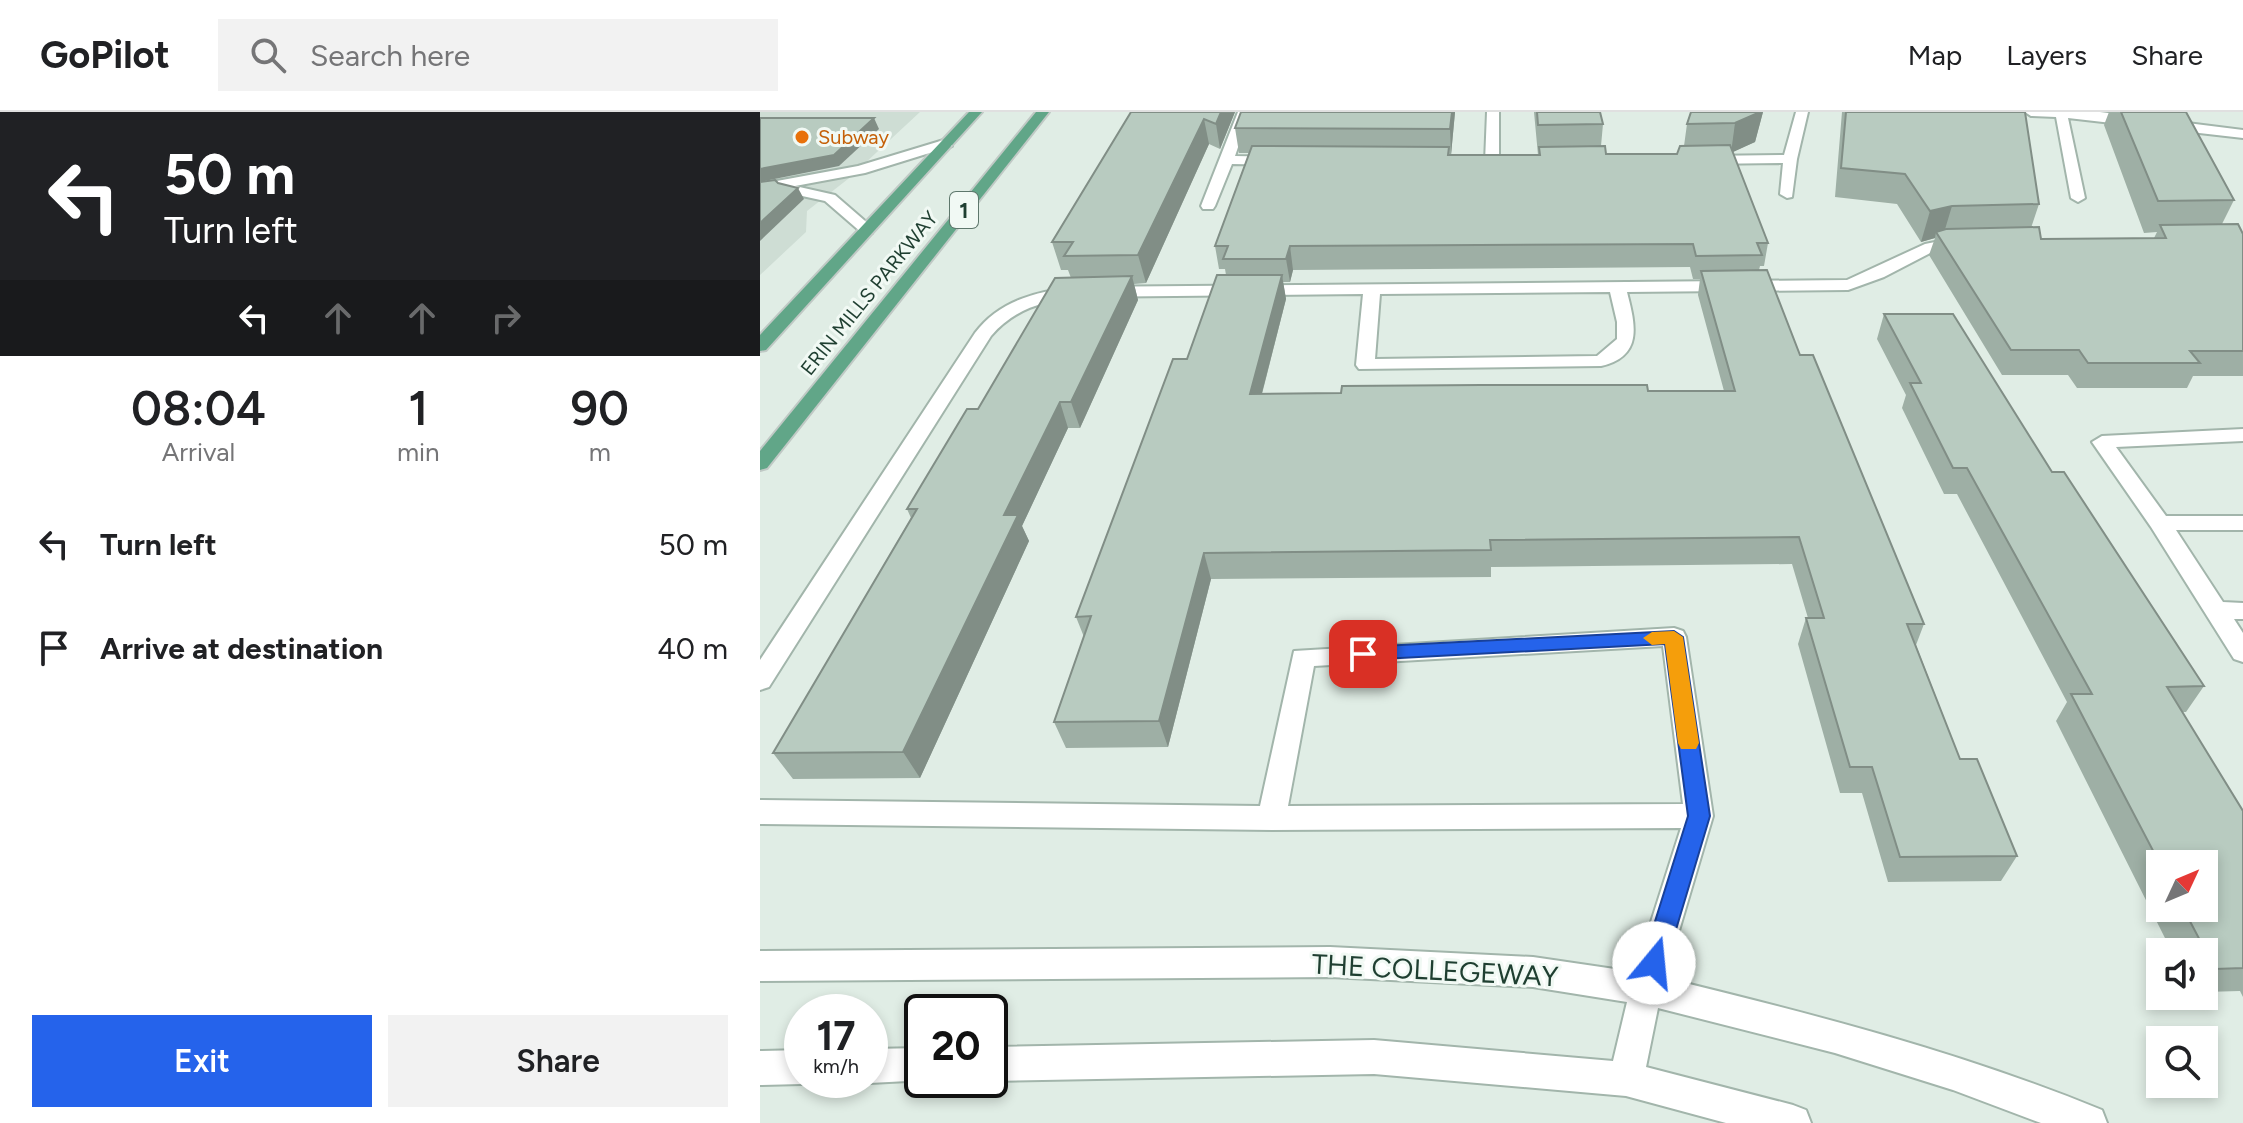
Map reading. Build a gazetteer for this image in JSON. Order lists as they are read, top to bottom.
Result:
{
  "streets": {
    "main road": ["1", "ERIN MILLS PARKWAY"],
    "street": ["THE COLLEGEWAY"]
  },
  "places": ["Subway"],
  "north": "top right",
  "page": {
    "header": "GoPilot",
    "search": "Search here",
    "nav": ["Map", "Layers", "Share"],
    "turn": ["50 m", "Turn left"],
    "eta": [
      "08:04",
      "Arrival",
      "1",
      "min",
      "90",
      "m"
    ],
    "list": [
      {
        "name": "Turn left",
        "value": "50 m"
      },
      {
        "name": "Arrive at destination",
        "value": "40 m"
      }
    ],
    "speed": "17 km/h",
    "limit": "20",
    "buttons": ["Exit", "Share"]
  }
}
